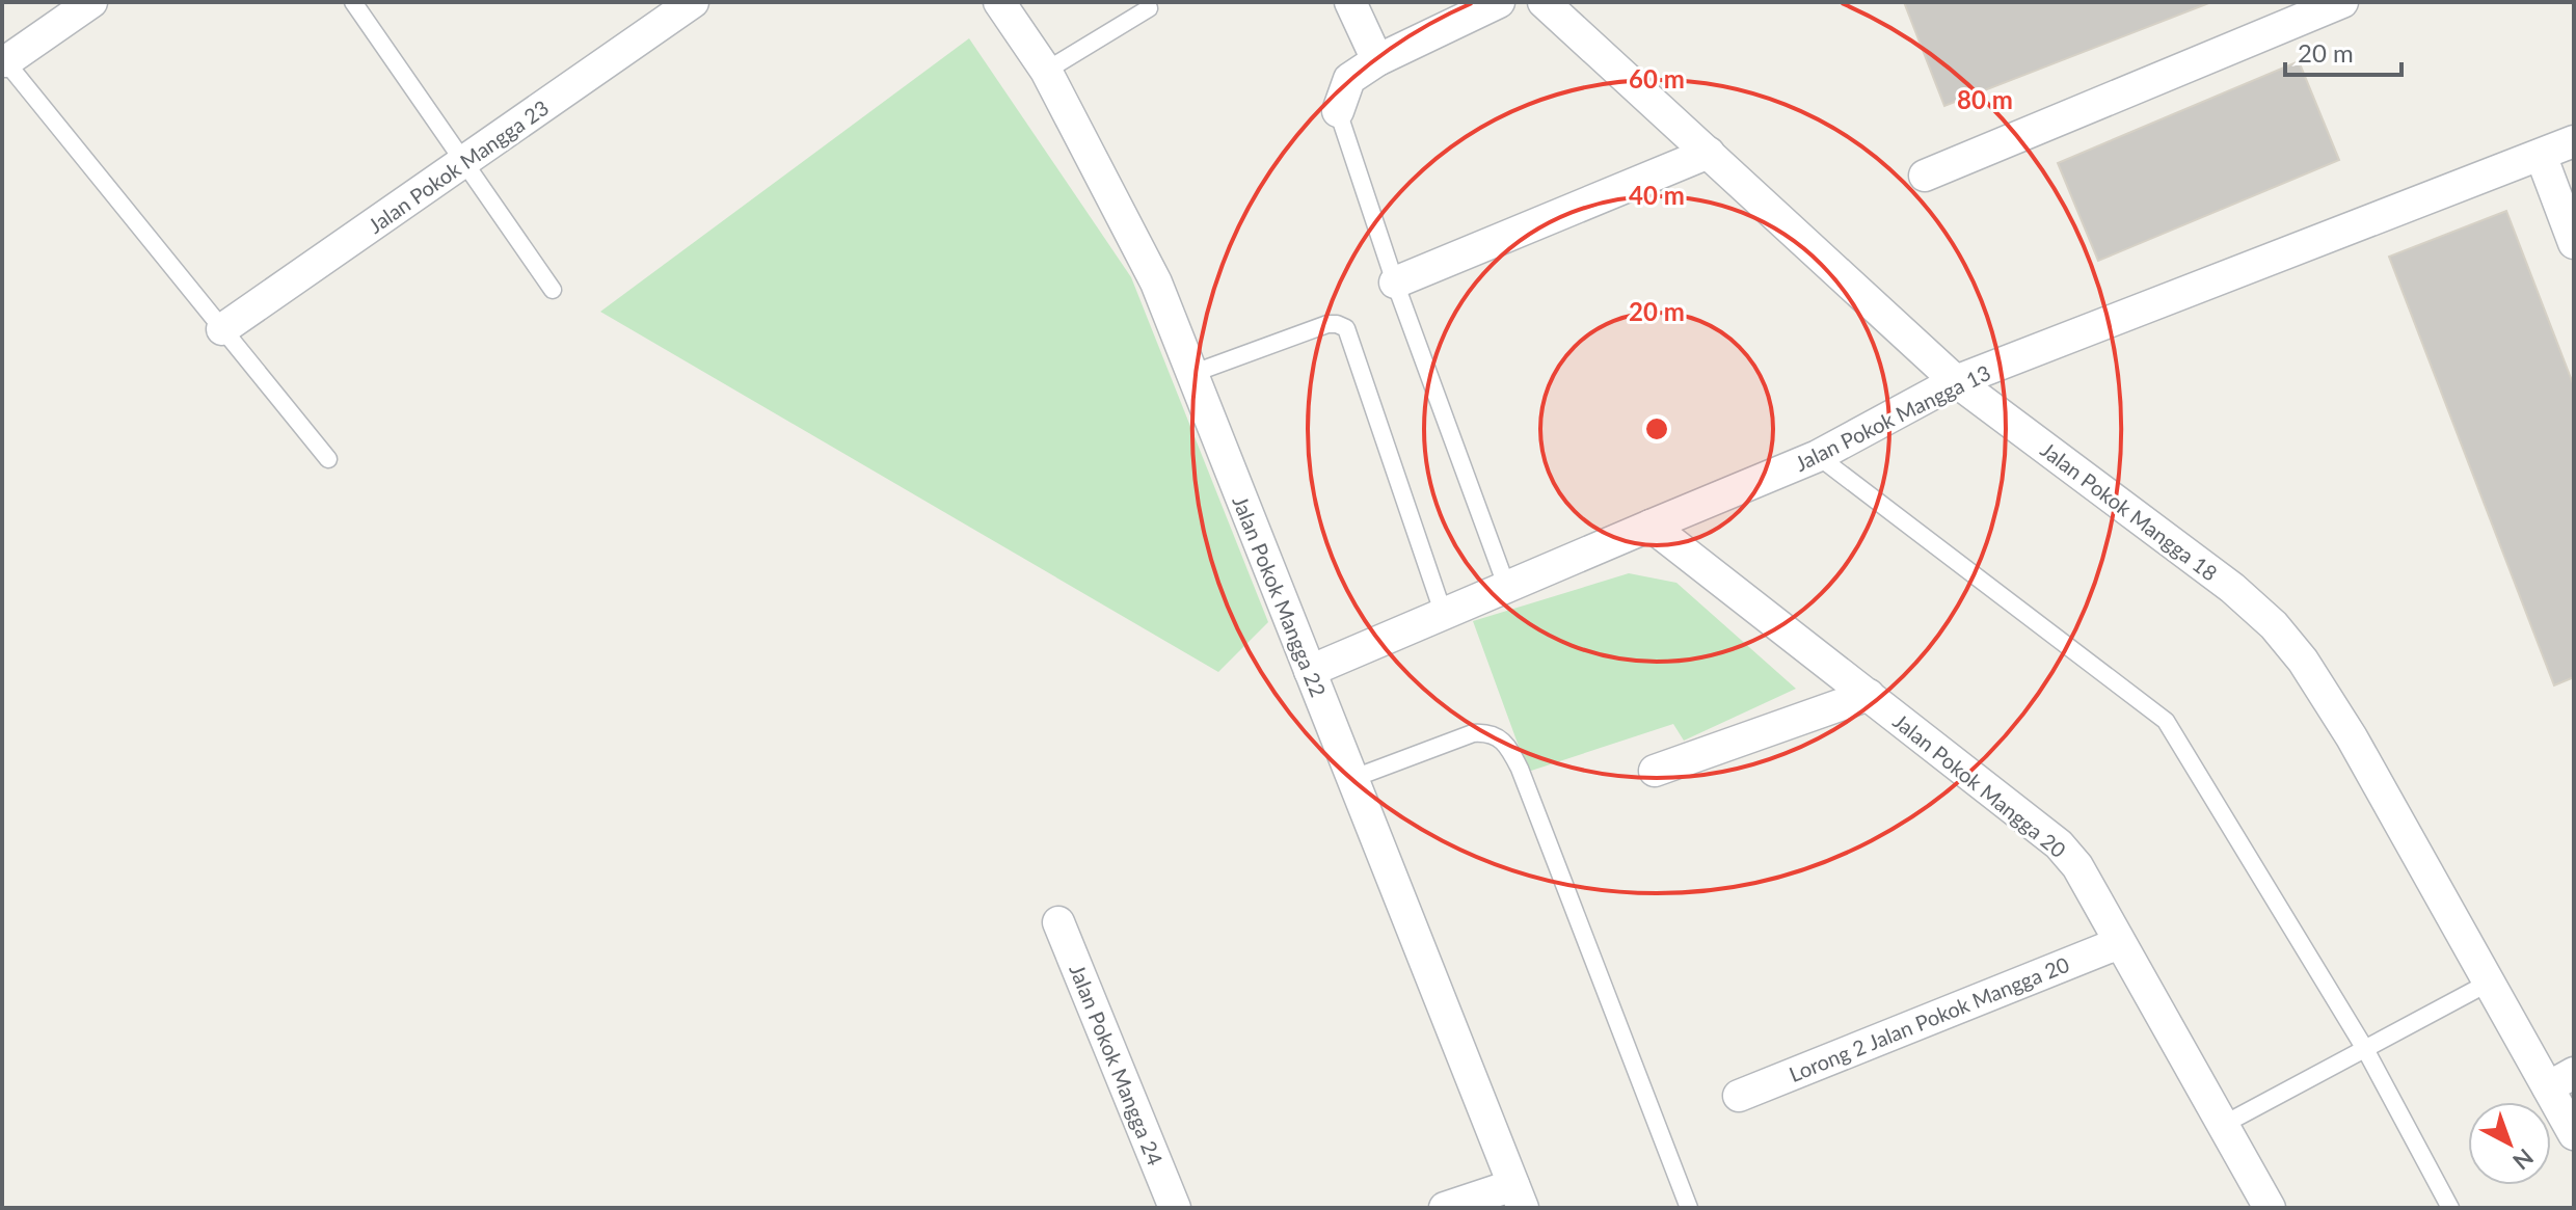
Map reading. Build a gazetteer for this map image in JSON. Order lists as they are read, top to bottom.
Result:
{
  "streets": {
    "street": [
      "Jalan Pokok Mangga 23",
      "Jalan Pokok Mangga 13",
      "Jalan Pokok Mangga 18",
      "Jalan Pokok Mangga 22",
      "Jalan Pokok Mangga 20",
      "Lorong 2 Jalan Pokok Mangga 20",
      "Jalan Pokok Mangga 24"
    ]
  },
  "crossings": [
    ["Jalan Pokok Mangga 13", "Jalan Pokok Mangga 18"],
    ["Jalan Pokok Mangga 13", "Jalan Pokok Mangga 22"],
    ["Jalan Pokok Mangga 13", "Jalan Pokok Mangga 20"],
    ["Jalan Pokok Mangga 20", "Lorong 2 Jalan Pokok Mangga 20"]
  ],
  "scale_bar": "20 m",
  "north": "bottom right",
  "rings": [
    "60 m",
    "80 m",
    "40 m",
    "20 m"
  ]
}
